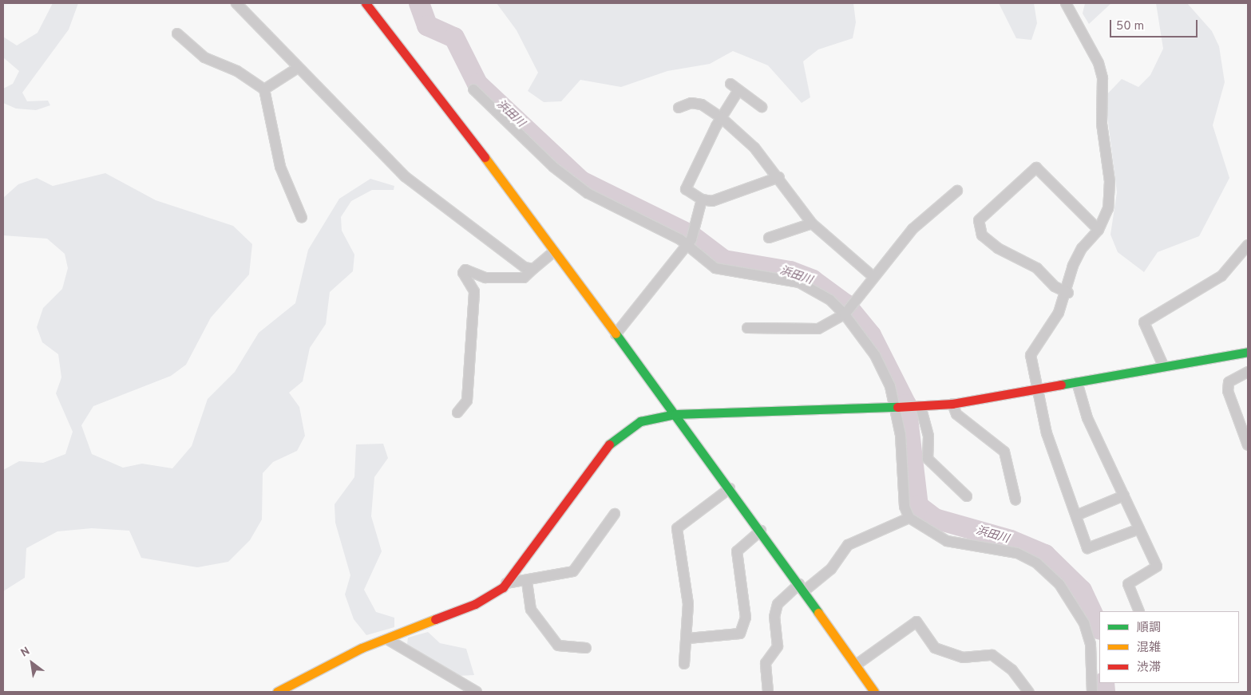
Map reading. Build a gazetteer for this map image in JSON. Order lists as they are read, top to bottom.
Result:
{
  "water": ["浜田川"],
  "legend": ["順調", "混雑", "渋滞"],
  "scale_bar": "50 m",
  "north": "top left"
}
